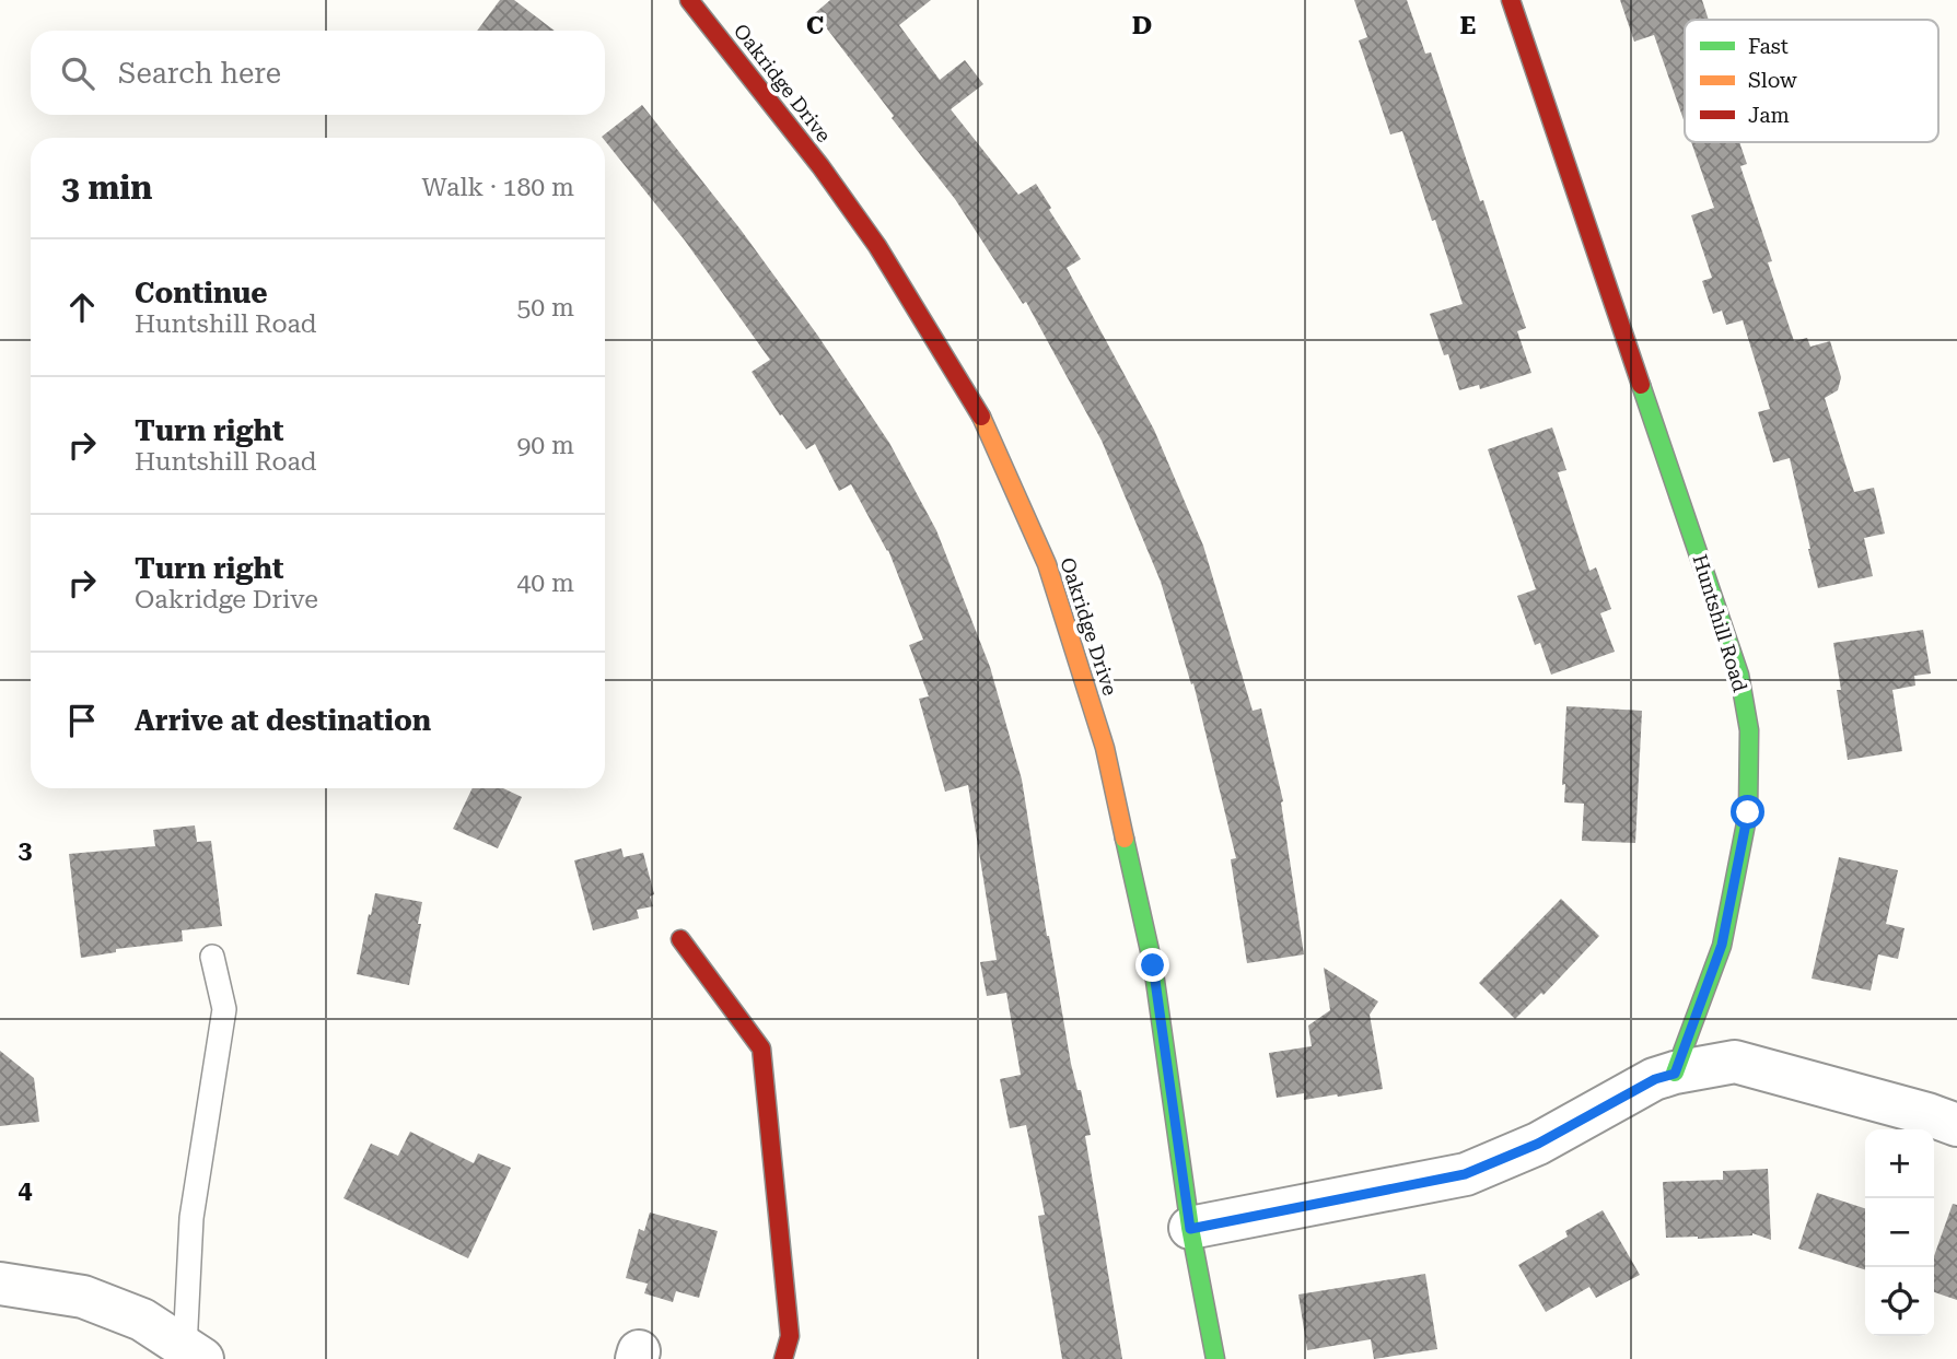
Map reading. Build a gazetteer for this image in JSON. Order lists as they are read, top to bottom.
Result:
{
  "streets": {
    "street": ["Oakridge Drive", "Huntshill Road"]
  },
  "legend": ["Fast", "Slow", "Jam"],
  "page": {
    "search": "Search here",
    "heading": ["3 min", "Walk · 180 m"],
    "list": [
      ["Continue", "Huntshill Road", "50 m"],
      ["Turn right", "Huntshill Road", "90 m"],
      ["Turn right", "Oakridge Drive", "40 m"],
      "Arrive at destination"
    ],
    "map_buttons": ["+", "−"]
  },
  "grid": {
    "columns": ["C", "D", "E"],
    "rows": ["3", "4"]
  }
}
